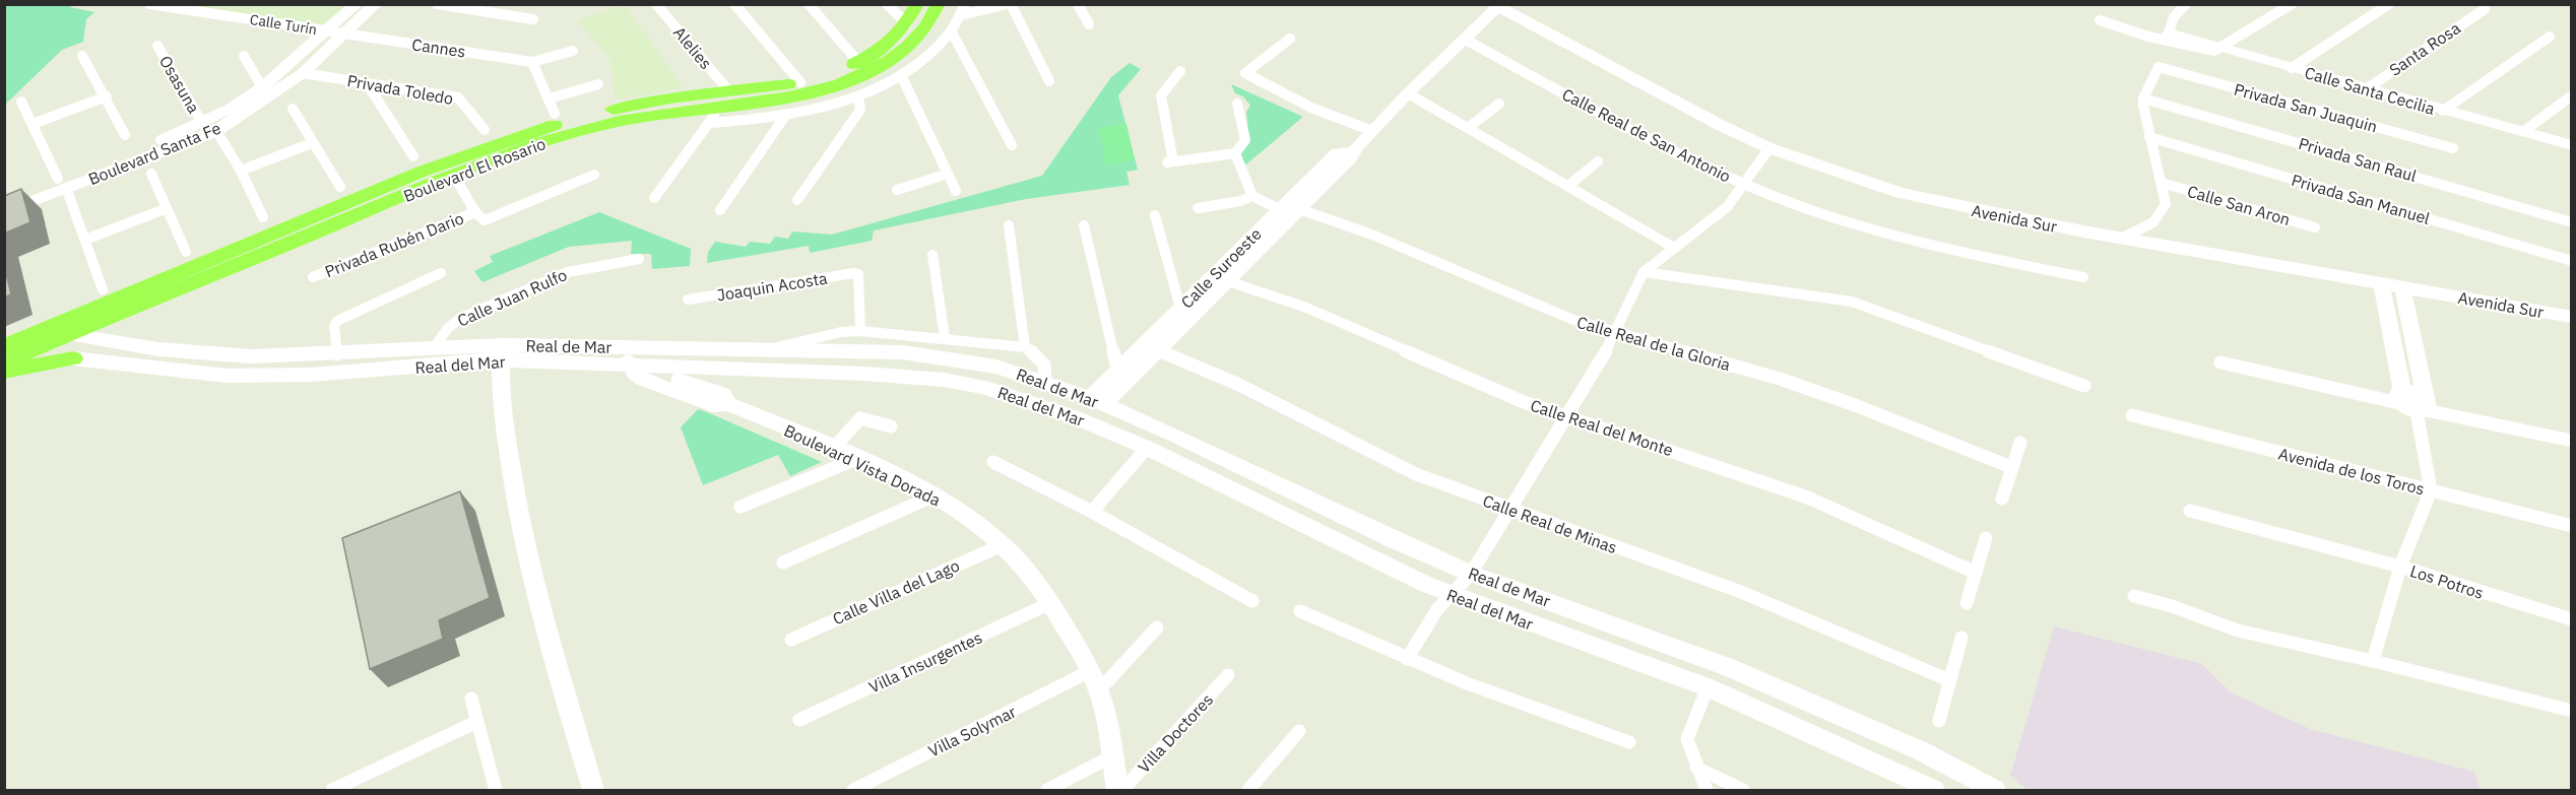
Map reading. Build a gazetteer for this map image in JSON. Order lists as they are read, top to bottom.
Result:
{
  "streets": {
    "main road": ["Boulevard El Rosario"],
    "street": [
      "Calle Turín",
      "Cannes",
      "Alelies",
      "Santa Rosa",
      "Osasuna",
      "Privada Toledo",
      "Calle Santa Cecilia",
      "Privada San Juaquin",
      "Calle Real de San Antonio",
      "Boulevard Santa Fe",
      "Privada San Raul",
      "Privada San Manuel",
      "Calle San Aron",
      "Avenida Sur",
      "Privada Rubén Dario",
      "Calle Suroeste",
      "Joaquin Acosta",
      "Calle Juan Rulfo",
      "Calle Real de la Gloria",
      "Real de Mar",
      "Real del Mar",
      "Calle Real del Monte",
      "Boulevard Vista Dorada",
      "Avenida de los Toros",
      "Calle Real de Minas",
      "Los Potros",
      "Calle Villa del Lago",
      "Villa Insurgentes",
      "Villa Solymar",
      "Villa Doctores"
    ]
  },
  "crossings": [
    ["Calle Turín", "Cannes"],
    ["Calle Turín", "Boulevard Santa Fe"],
    ["Cannes", "Boulevard Santa Fe"],
    ["Alelies", "Boulevard El Rosario"],
    ["Santa Rosa", "Calle Santa Cecilia"],
    ["Osasuna", "Boulevard Santa Fe"],
    ["Privada Toledo", "Boulevard Santa Fe"],
    ["Privada San Juaquin", "Privada San Raul"],
    ["Calle Real de San Antonio", "Calle Suroeste"],
    ["Boulevard El Rosario", "Privada Rubén Dario"],
    ["Boulevard El Rosario", "Real de Mar"],
    ["Avenida Sur", "Calle Suroeste"],
    ["Calle Suroeste", "Calle Real de la Gloria"],
    ["Calle Suroeste", "Real de Mar"],
    ["Calle Suroeste", "Calle Real del Monte"],
    ["Calle Suroeste", "Calle Real de Minas"],
    ["Calle Juan Rulfo", "Real de Mar"],
    ["Real de Mar", "Real del Mar"],
    ["Real del Mar", "Boulevard Vista Dorada"],
    ["Boulevard Vista Dorada", "Calle Villa del Lago"],
    ["Boulevard Vista Dorada", "Villa Insurgentes"],
    ["Boulevard Vista Dorada", "Villa Solymar"],
    ["Avenida de los Toros", "Los Potros"]
  ]
}
